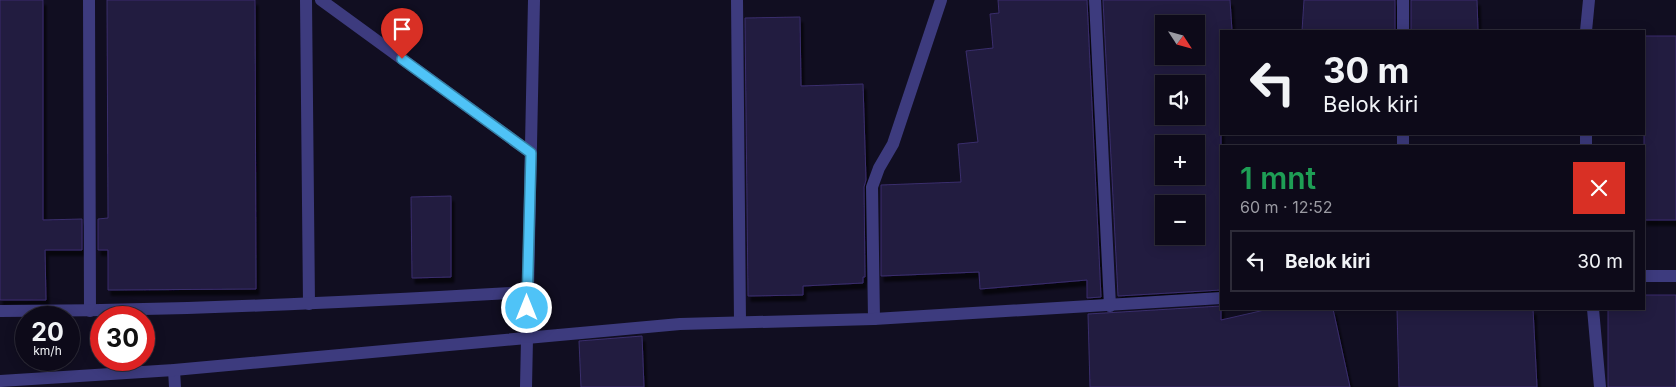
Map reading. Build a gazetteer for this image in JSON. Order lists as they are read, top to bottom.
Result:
{
  "north": "bottom right",
  "page": {
    "map_buttons": ["+", "−"],
    "turn": ["30 m", "Belok kiri"],
    "heading": ["1 mnt", "60 m · 12:52"],
    "list": [
      {
        "name": "Belok kiri",
        "value": "30 m"
      }
    ],
    "speed": "20 km/h",
    "limit": "30"
  }
}
